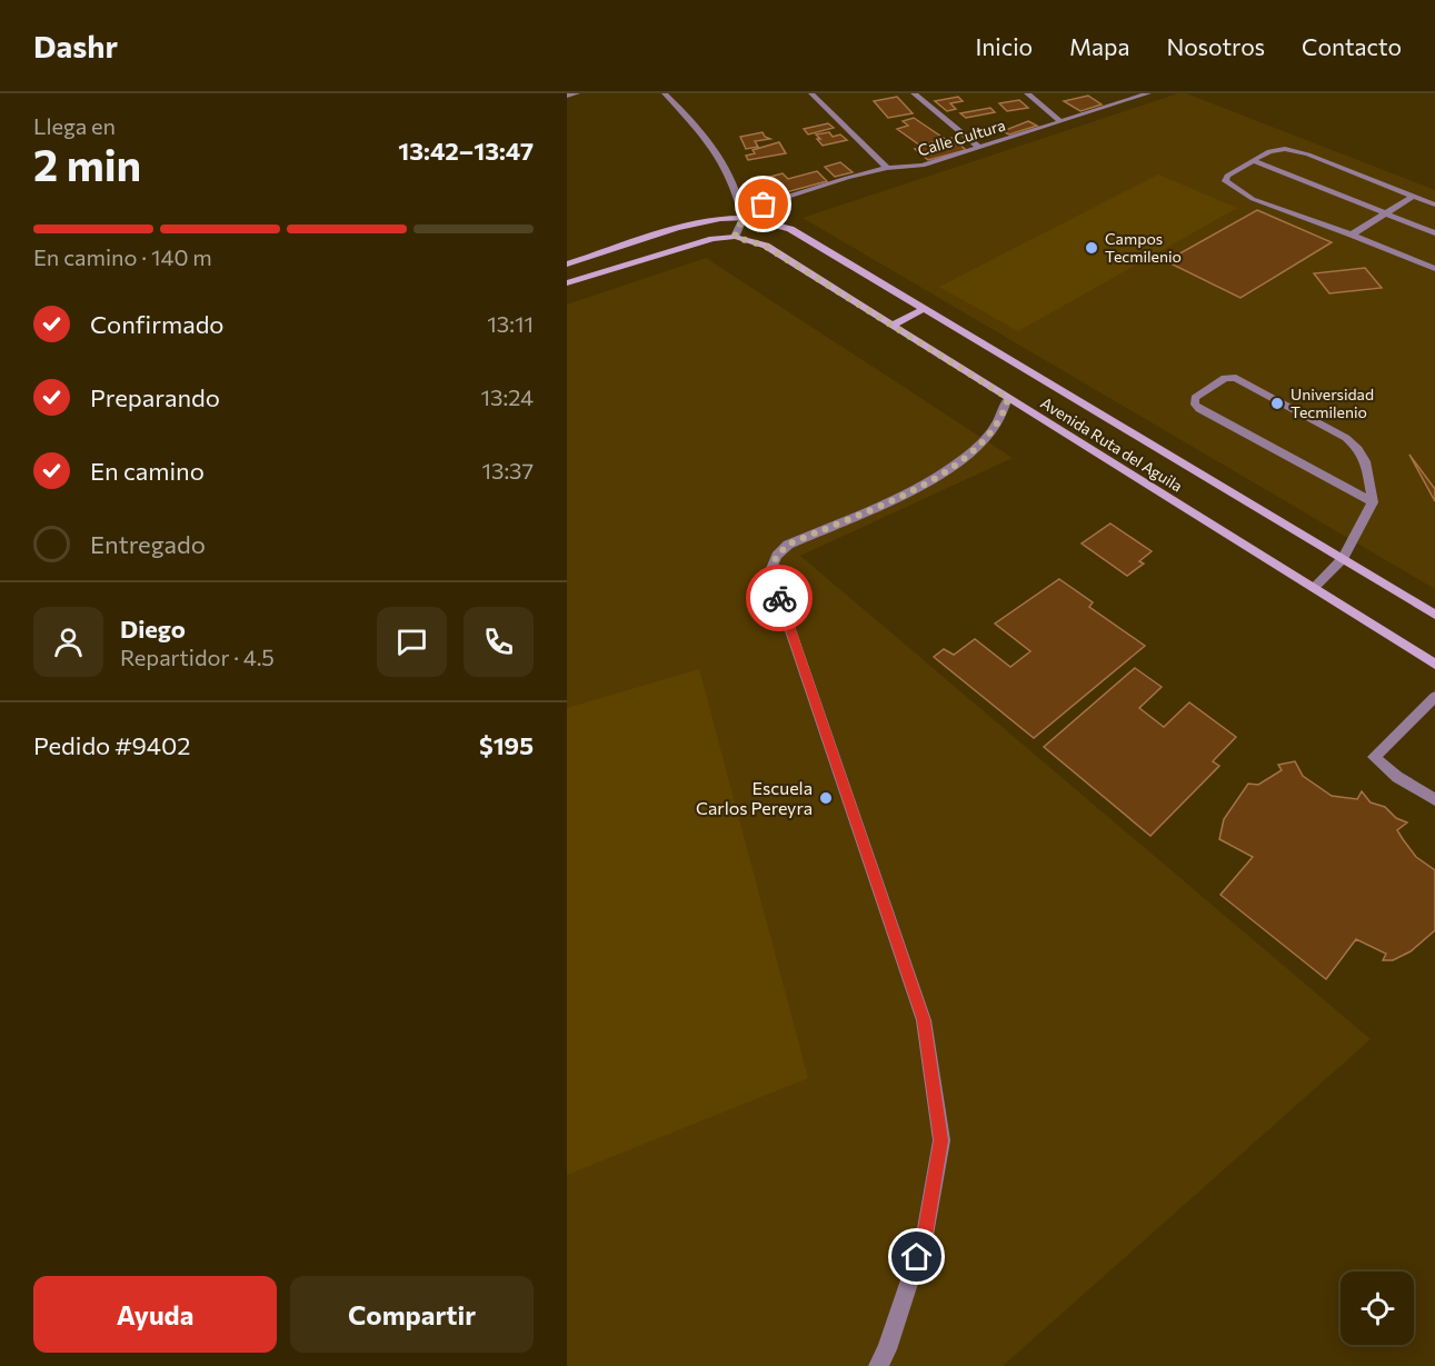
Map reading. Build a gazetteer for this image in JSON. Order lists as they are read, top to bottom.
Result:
{
  "streets": {
    "street": ["Calle Cultura", "Avenida Ruta del Aguila"]
  },
  "crossings": [
    ["Calle Cultura", "Avenida Ruta del Aguila"]
  ],
  "places": ["Campos Tecmilenio", "Universidad Tecmilenio", "Escuela Carlos Pereyra"],
  "page": {
    "header": "Dashr",
    "nav": [
      "Inicio",
      "Mapa",
      "Nosotros",
      "Contacto"
    ],
    "heading": ["2 min", "Llega en", "13:42–13:47"],
    "panel": [
      "Diego",
      "Repartidor · 4.5",
      "Pedido #9402",
      "$195"
    ],
    "bar": "En camino · 140 m",
    "list": [
      ["Confirmado", "13:11"],
      ["Preparando", "13:24"],
      ["En camino", "13:37"],
      "Entregado"
    ],
    "buttons": ["Ayuda", "Compartir"]
  }
}
